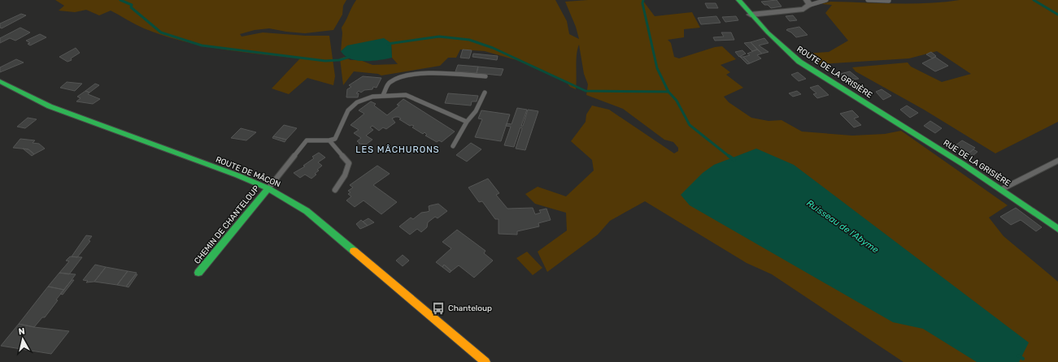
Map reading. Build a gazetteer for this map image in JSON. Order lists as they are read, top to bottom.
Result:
{
  "streets": {
    "street": [
      "ROUTE DE LA GRISIÈRE",
      "RUE DE LA GRISIÈRE",
      "ROUTE DE MÂCON",
      "CHEMIN DE CHANTELOUP"
    ]
  },
  "crossings": [
    ["ROUTE DE LA GRISIÈRE", "RUE DE LA GRISIÈRE"],
    ["ROUTE DE MÂCON", "CHEMIN DE CHANTELOUP"]
  ],
  "districts": ["LES MÂCHURONS"],
  "water": ["Ruisseau de l'Abyme"],
  "places": {
    "bus stop": ["Chanteloup"]
  },
  "north": "top"
}
